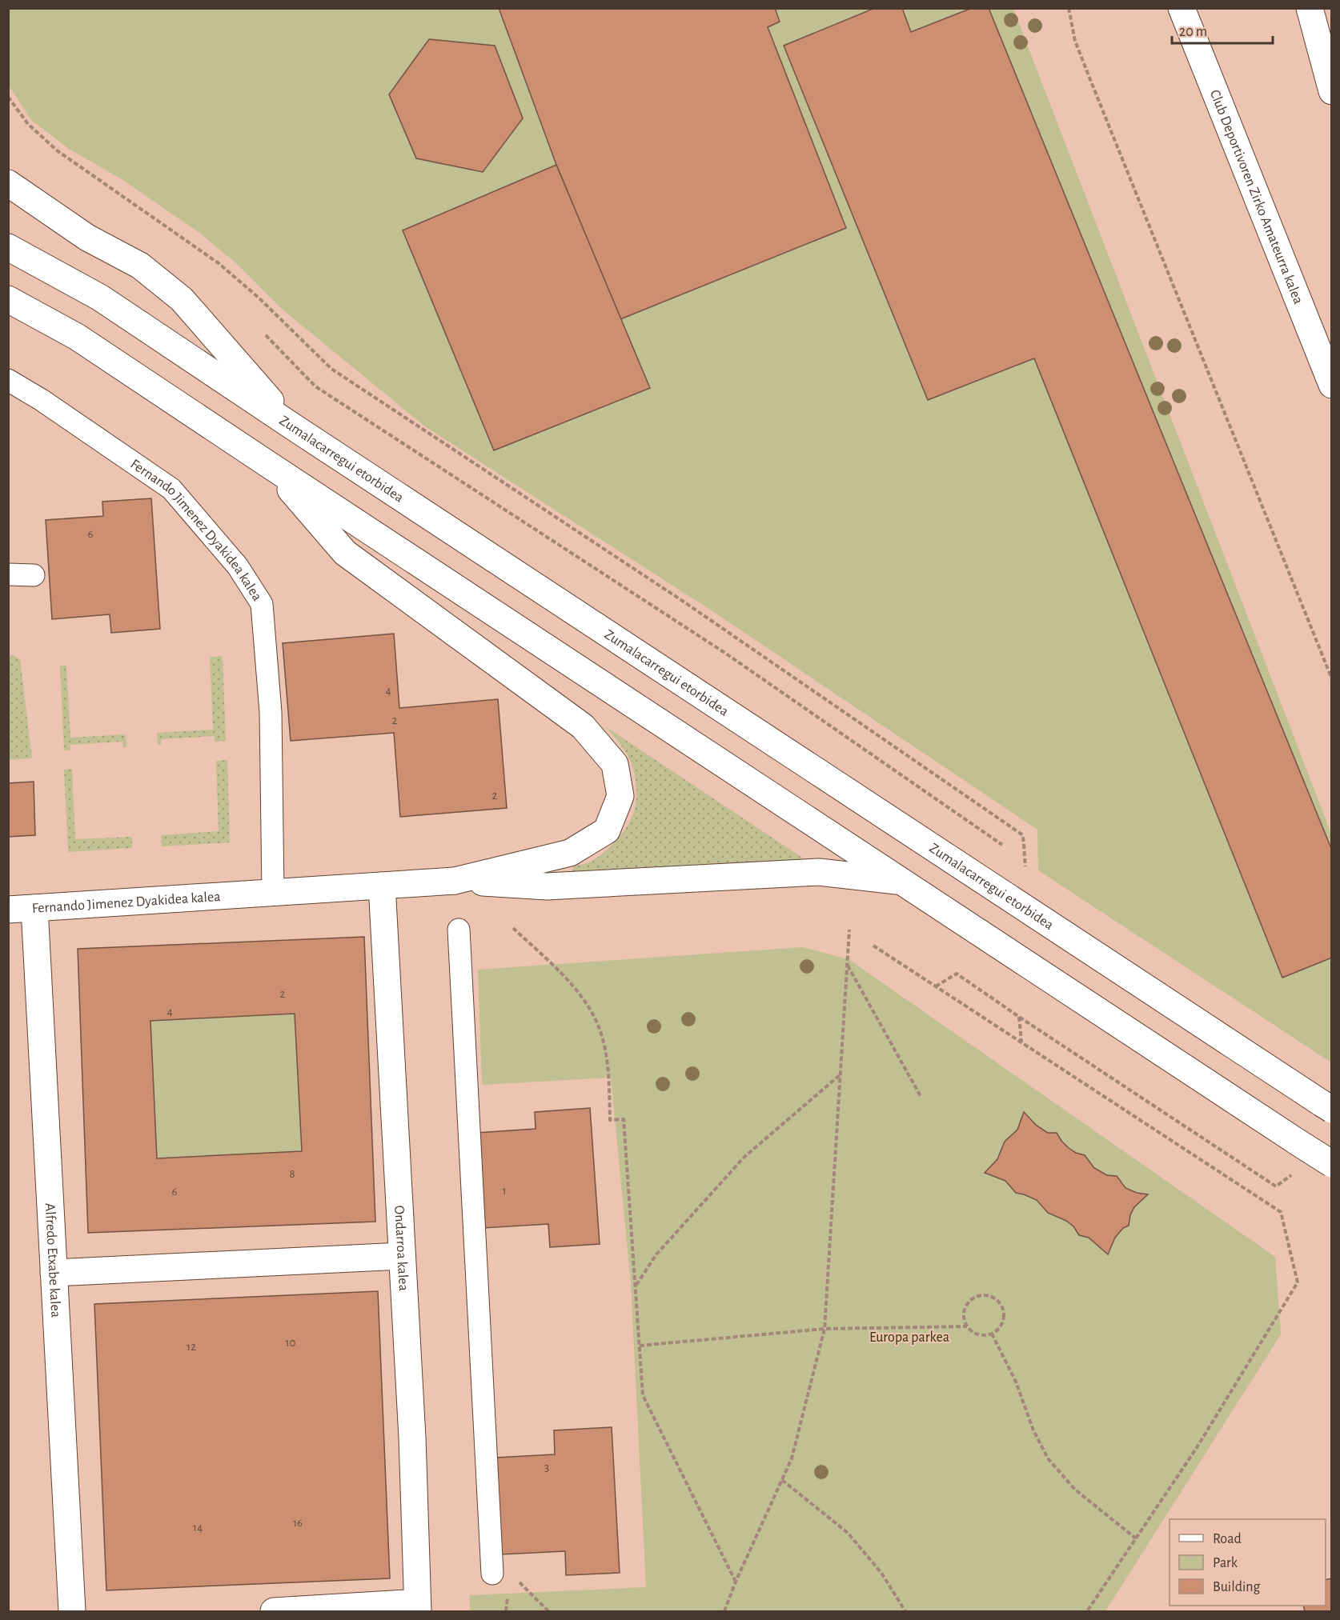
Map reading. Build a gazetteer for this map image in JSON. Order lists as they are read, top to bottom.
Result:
{
  "streets": {
    "main road": [
      "Club Deportivoren Zirko Amateurra kalea",
      "Zumalacarregui etorbidea",
      "Fernando Jimenez Dyakidea kalea",
      "Ondarroa kalea",
      "Alfredo Etxabe kalea"
    ]
  },
  "crossings": [
    ["Fernando Jimenez Dyakidea kalea", "Ondarroa kalea"],
    ["Fernando Jimenez Dyakidea kalea", "Alfredo Etxabe kalea"]
  ],
  "parks": ["Europa parkea"],
  "house_numbers": [
    "6",
    "4",
    "2",
    "2",
    "2",
    "4",
    "8",
    "1",
    "6",
    "10",
    "12",
    "3",
    "16",
    "14"
  ],
  "legend": ["Road", "Park", "Building"],
  "scale_bar": "20 m"
}
